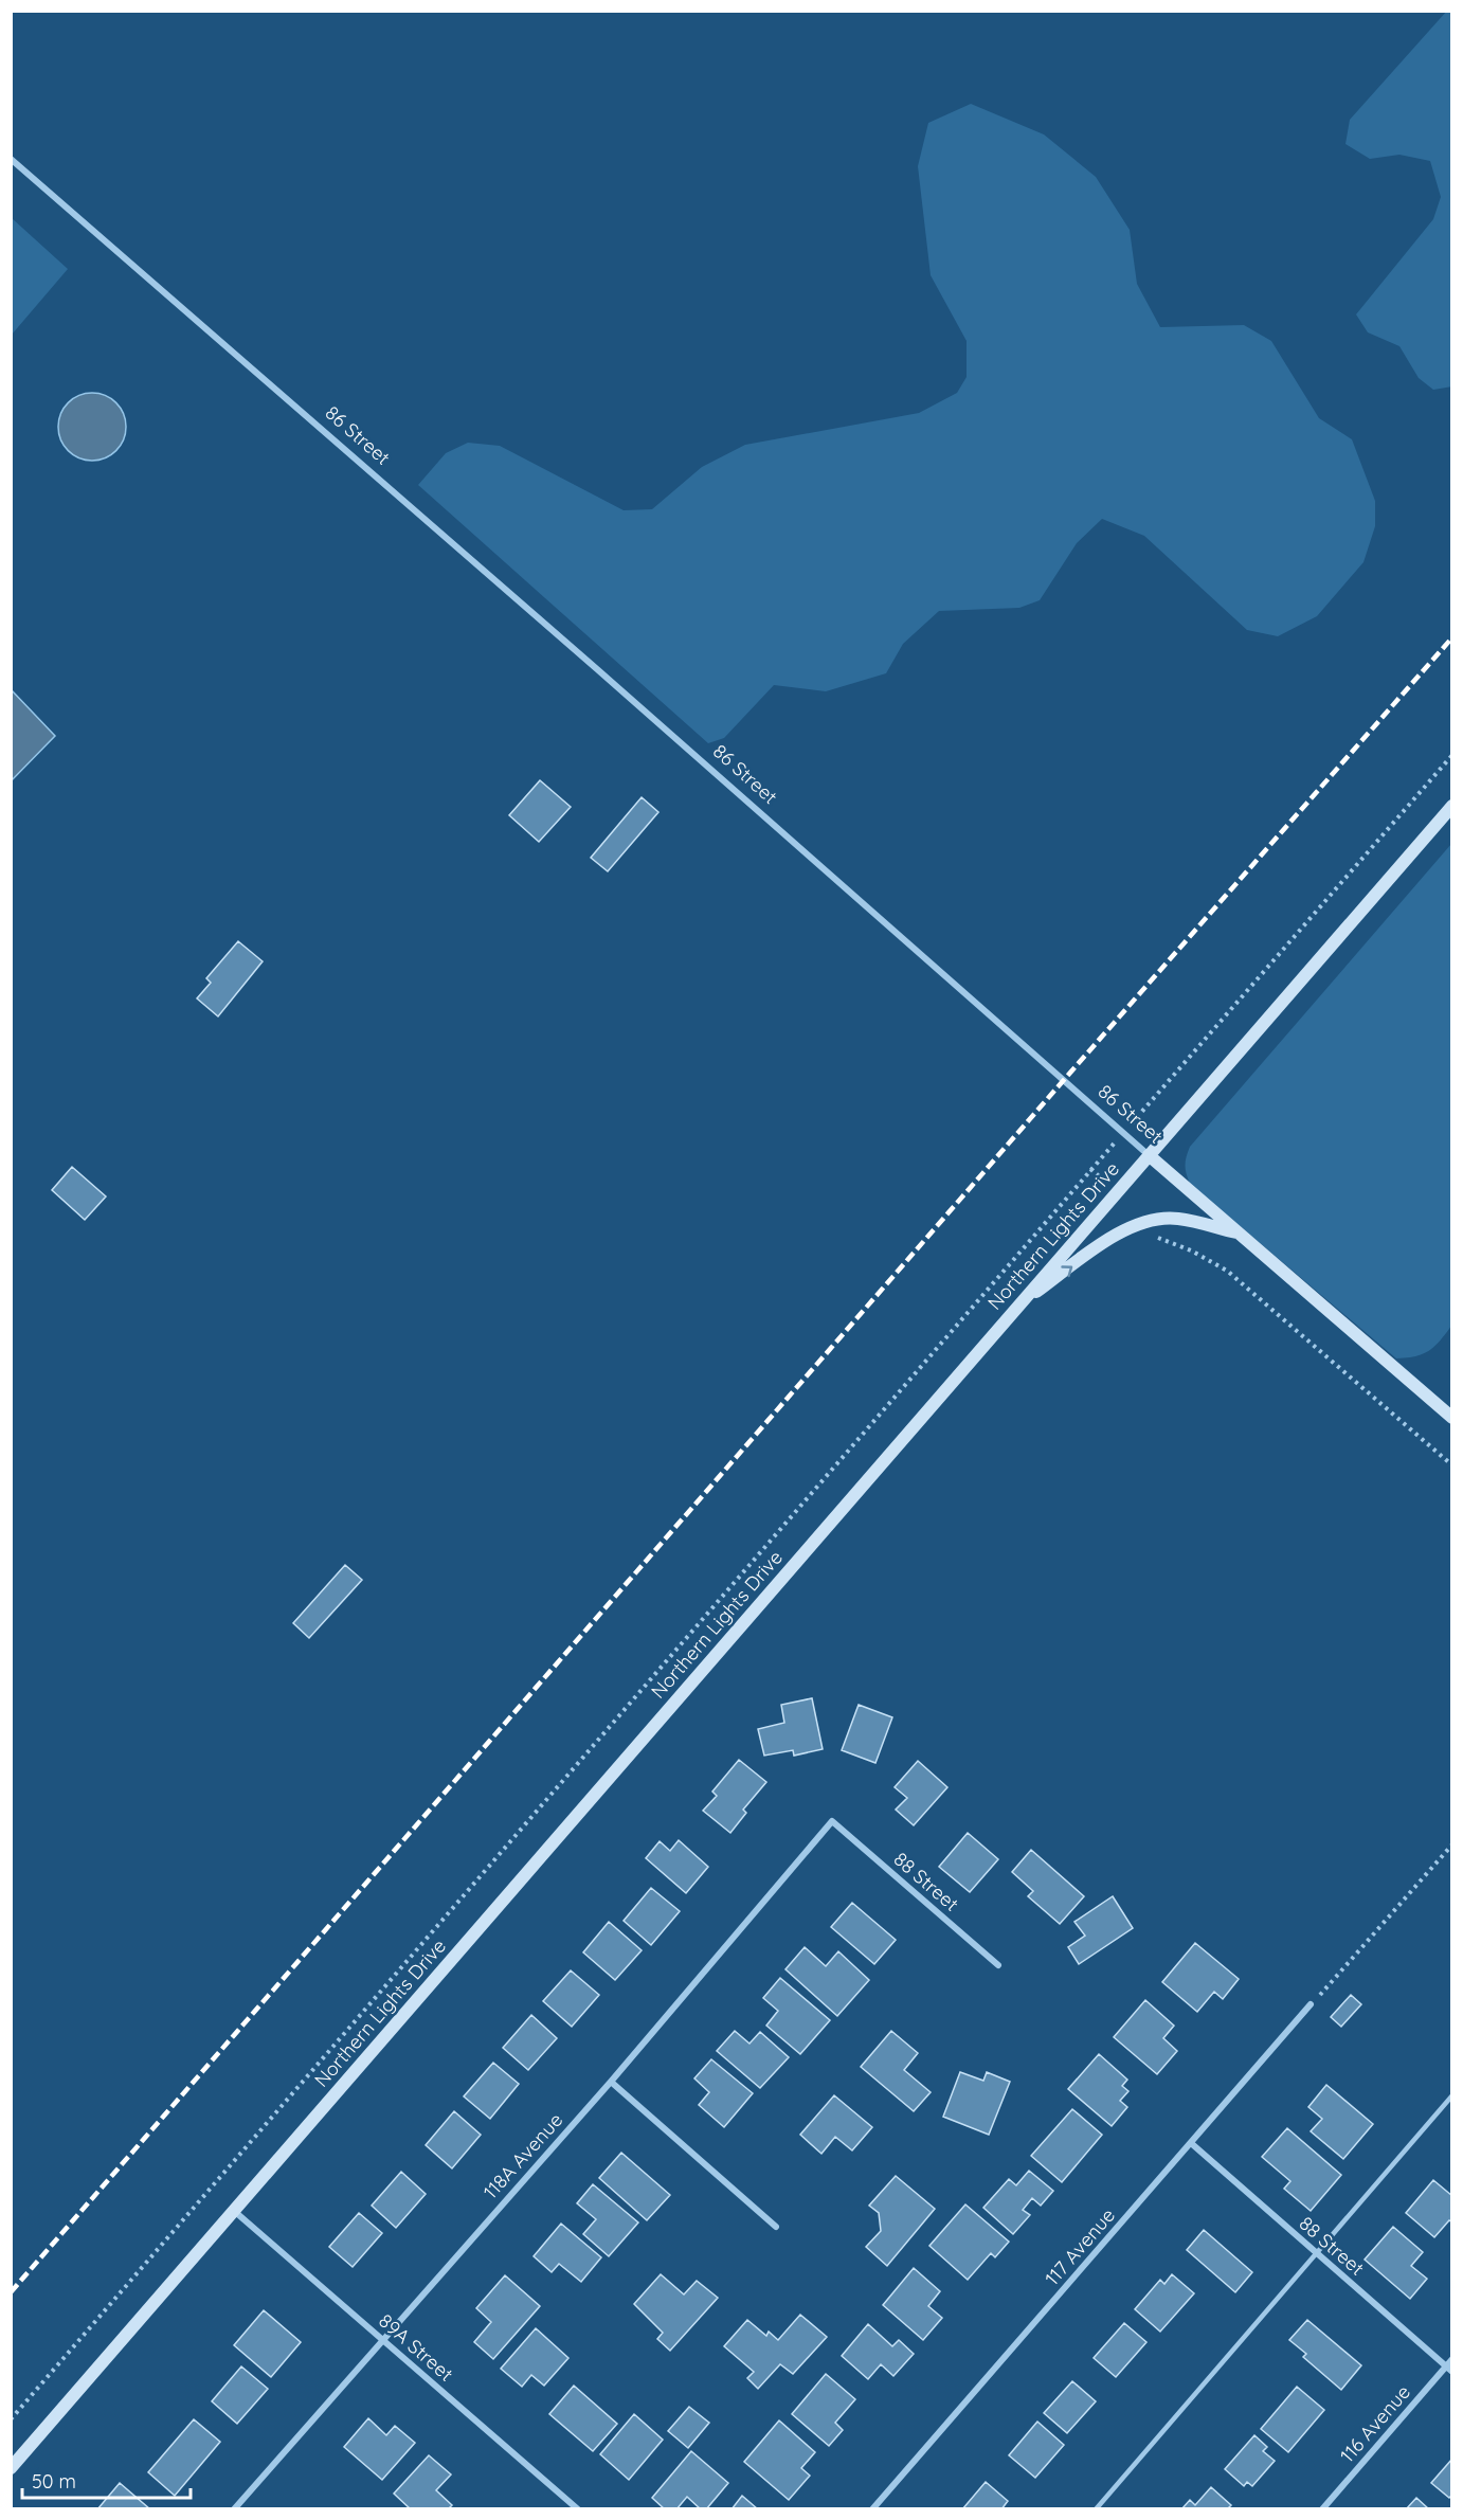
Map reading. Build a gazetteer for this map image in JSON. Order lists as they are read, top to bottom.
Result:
{
  "streets": {
    "main road": ["86 Street", "Northern Lights Drive"],
    "street": [
      "88 Street",
      "118A Avenue",
      "117 Avenue",
      "89A Street",
      "116 Avenue"
    ]
  },
  "crossings": [
    ["86 Street", "Northern Lights Drive"],
    ["Northern Lights Drive", "89A Street"],
    ["88 Street", "118A Avenue"],
    ["88 Street", "117 Avenue"],
    ["88 Street", "116 Avenue"],
    ["118A Avenue", "89A Street"]
  ],
  "scale_bar": "50 m"
}
